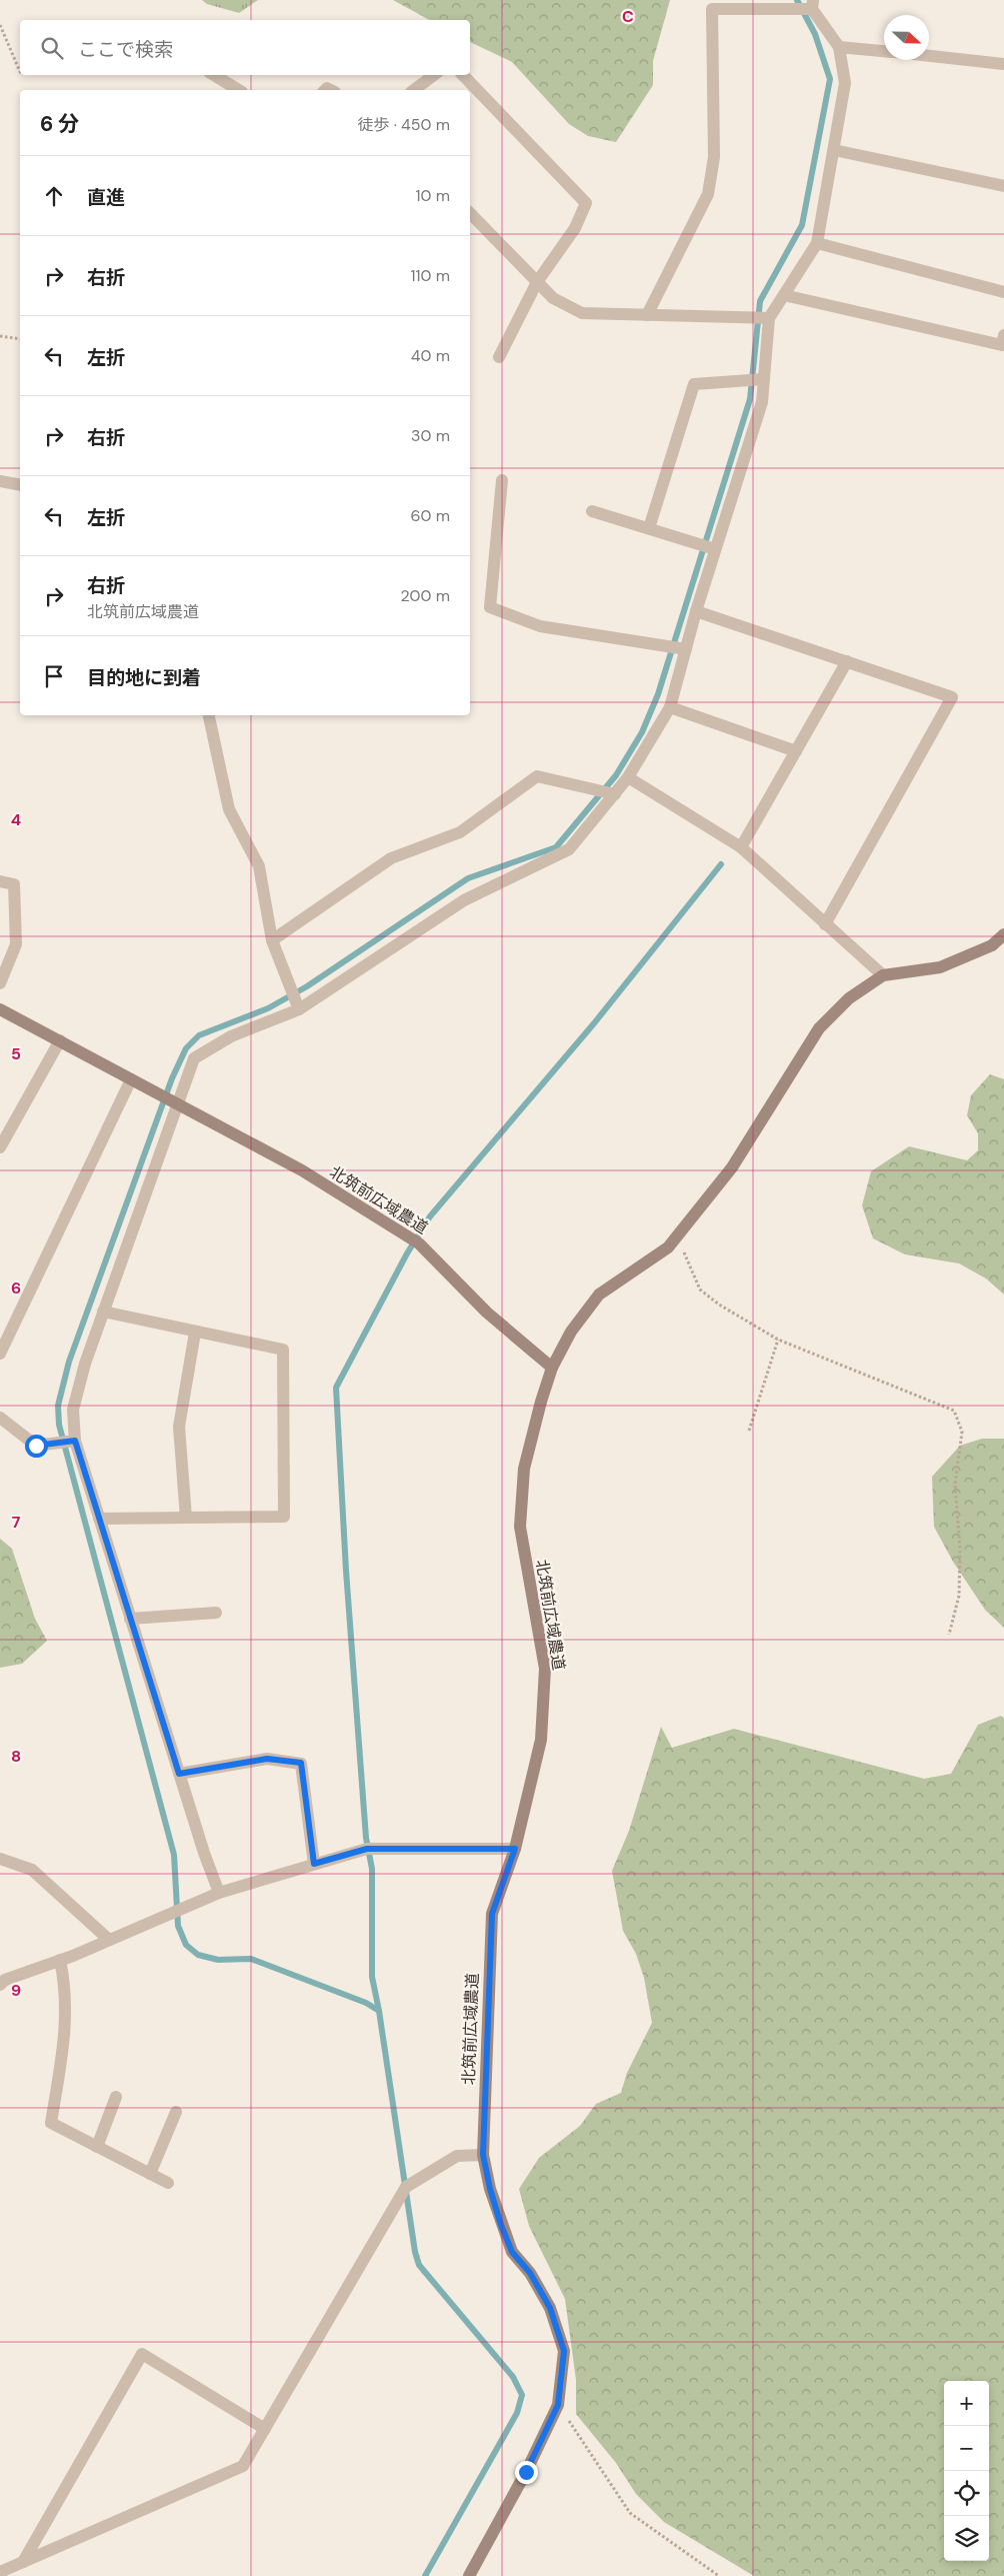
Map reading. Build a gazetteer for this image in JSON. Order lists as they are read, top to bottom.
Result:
{
  "streets": {
    "street": ["北筑前広域農道"]
  },
  "north": "right",
  "page": {
    "search": "ここで検索",
    "heading": ["6 分", "徒歩 · 450 m"],
    "list": [
      ["直進", "10 m"],
      ["右折", "110 m"],
      ["左折", "40 m"],
      ["右折", "30 m"],
      ["左折", "60 m"],
      ["右折", "北筑前広域農道", "200 m"],
      "目的地に到着"
    ],
    "map_buttons": ["+", "−"]
  },
  "grid": {
    "columns": ["C"],
    "rows": [
      "4",
      "5",
      "6",
      "7",
      "8",
      "9"
    ]
  }
}
